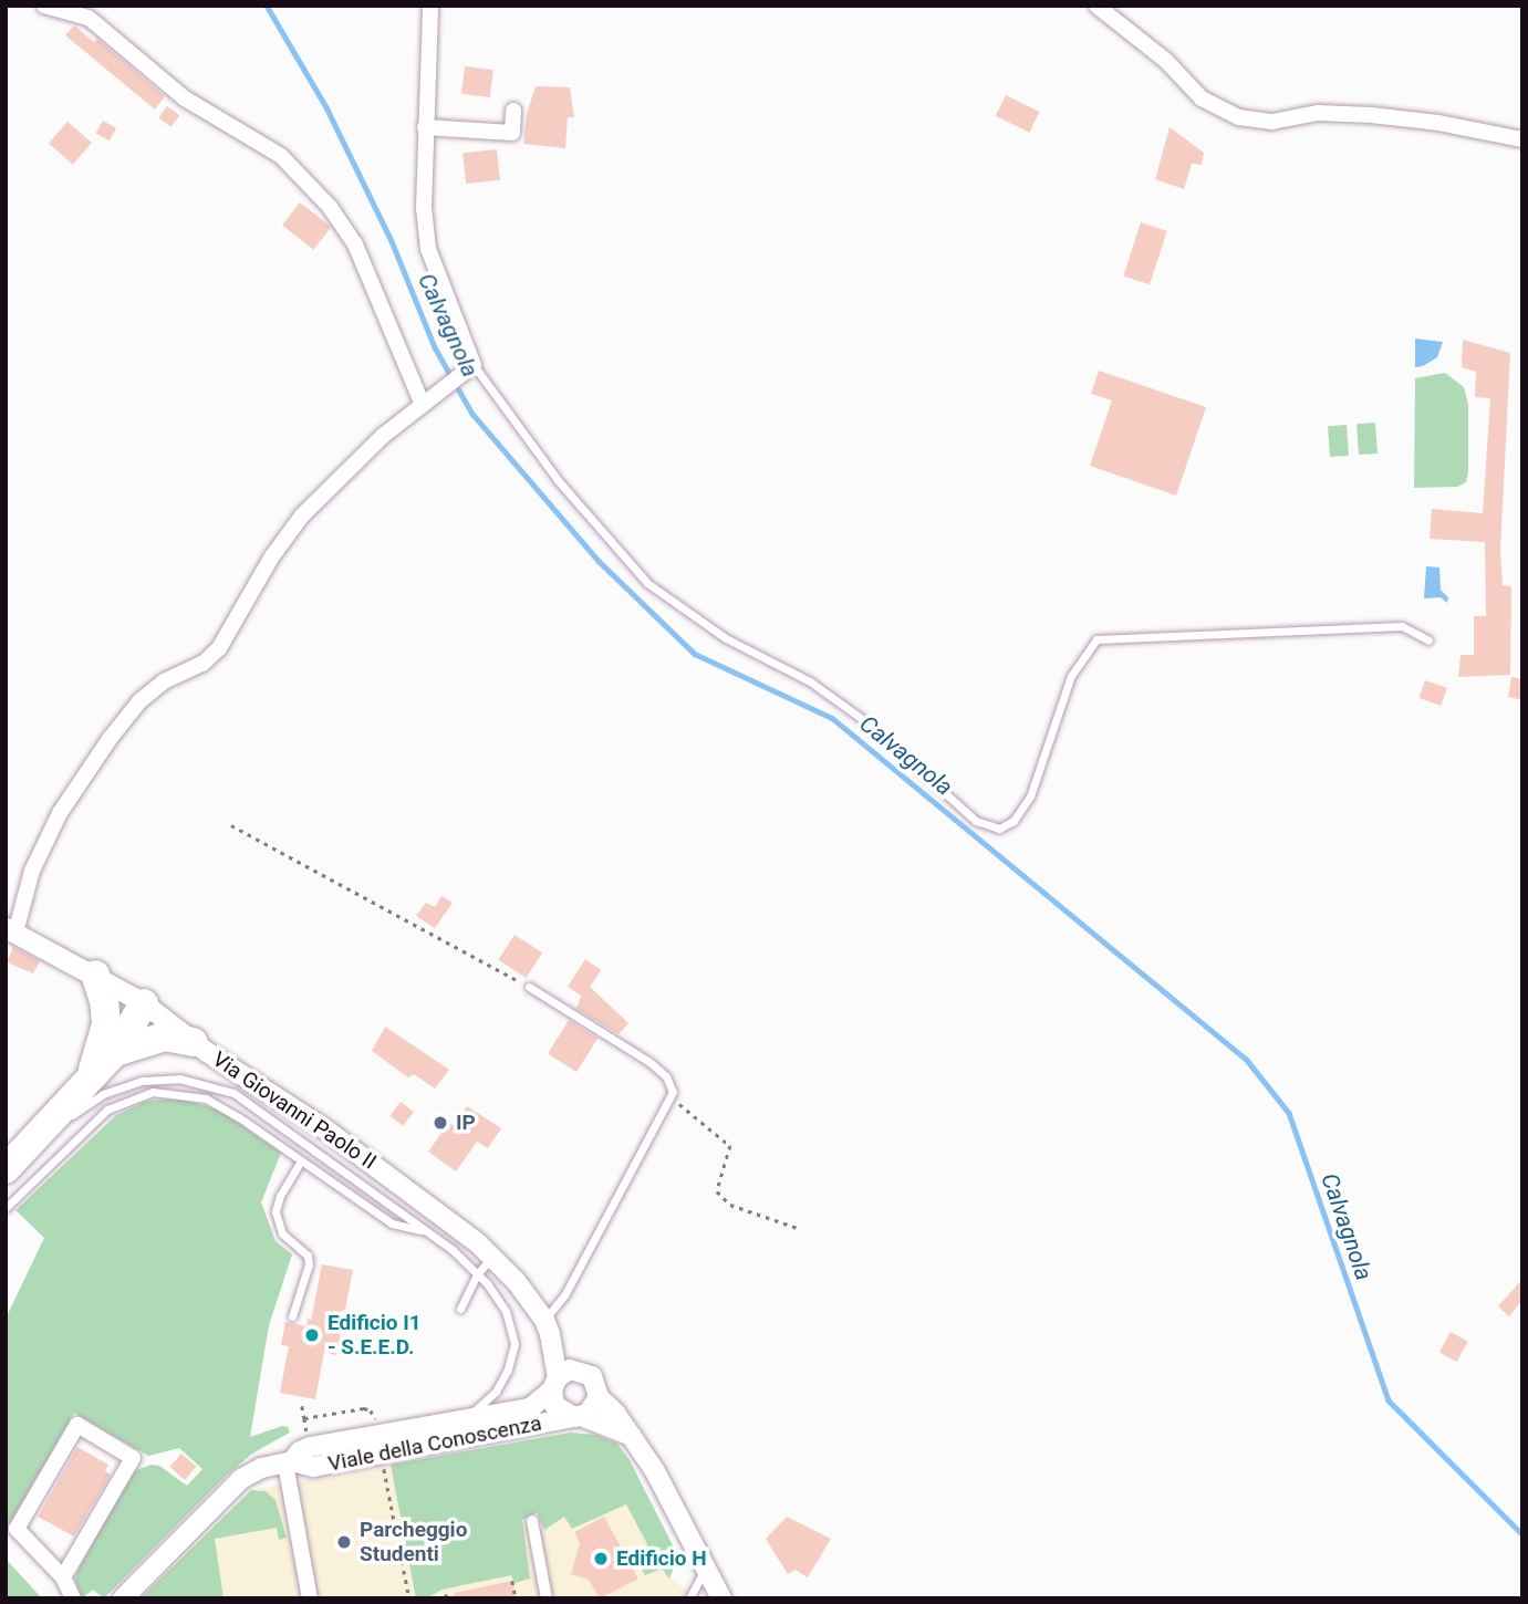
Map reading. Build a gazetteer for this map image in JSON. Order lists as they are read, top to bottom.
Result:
{
  "streets": {
    "street": ["Via Giovanni Paolo II", "Viale della Conoscenza"]
  },
  "crossings": [
    ["Via Giovanni Paolo II", "Viale della Conoscenza"]
  ],
  "water": ["Calvagnola"],
  "places": [
    "IP",
    "Edificio I1 - S.E.E.D.",
    "Parcheggio Studenti",
    "Edificio H"
  ]
}
